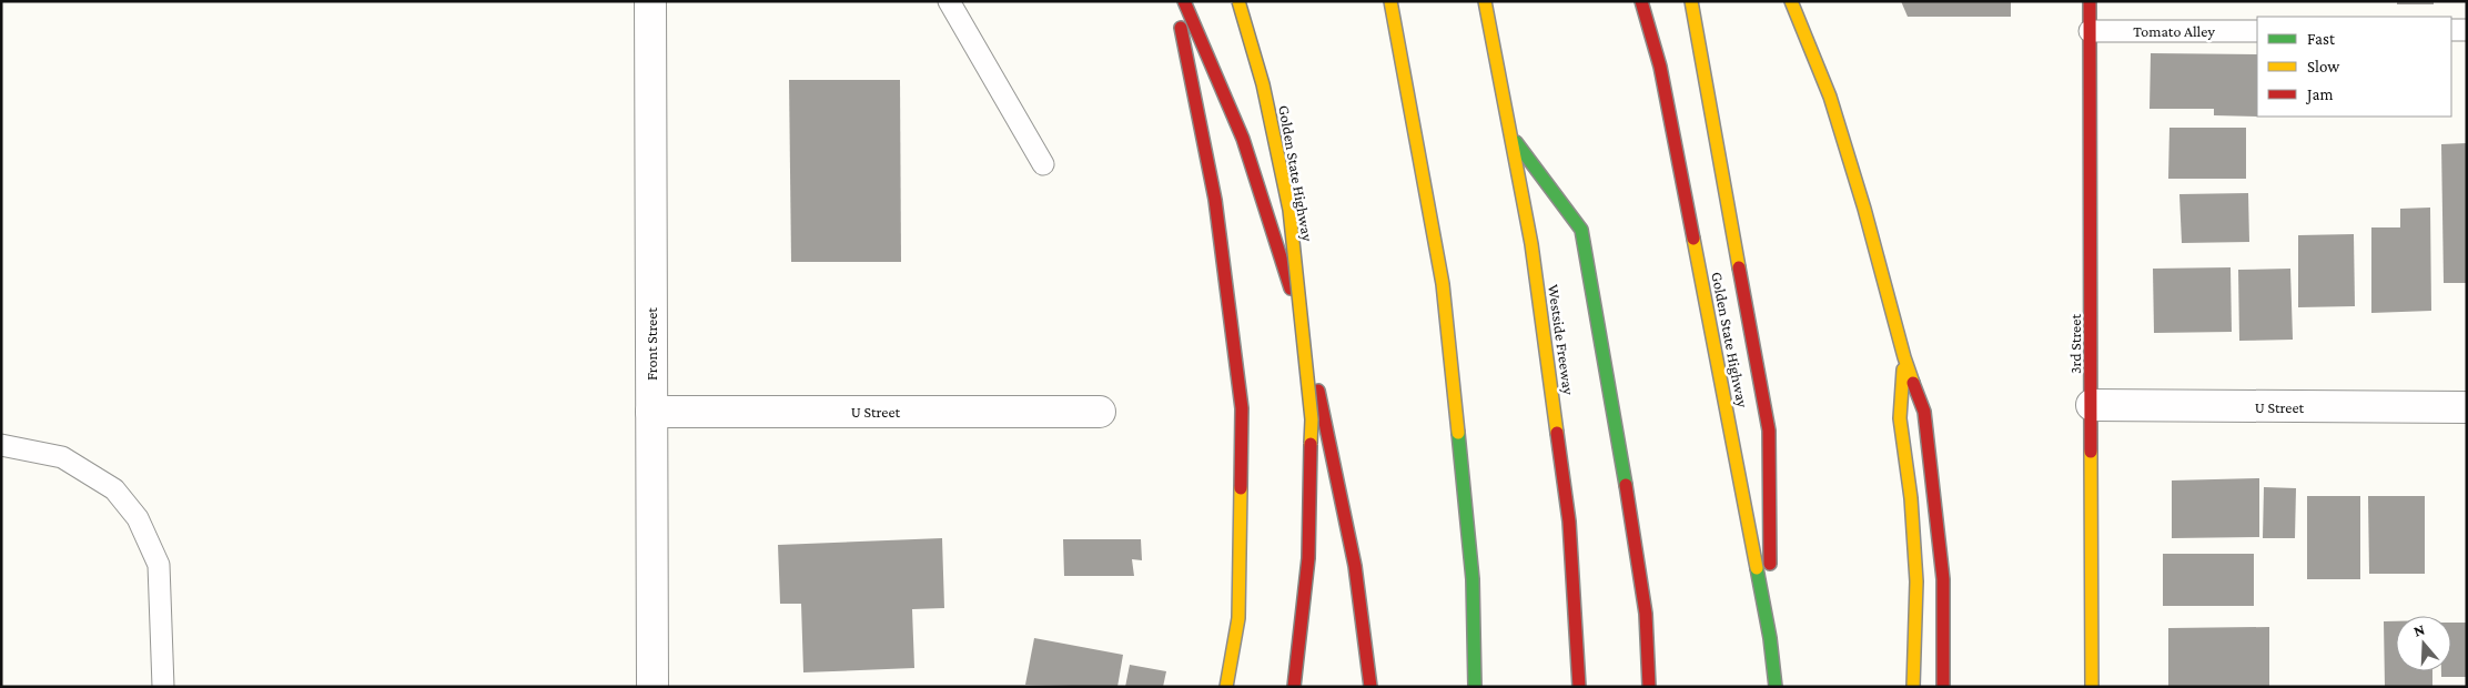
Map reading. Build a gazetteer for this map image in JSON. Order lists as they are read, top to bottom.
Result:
{
  "streets": {
    "main road": ["Golden State Highway", "Westside Freeway", "3rd Street"],
    "street": ["Front Street", "U Street"],
    "lane": ["Tomato Alley"]
  },
  "crossings": [
    ["Tomato Alley", "3rd Street"],
    ["Front Street", "U Street"],
    ["3rd Street", "U Street"]
  ],
  "legend": ["Fast", "Slow", "Jam"],
  "north": "top"
}
